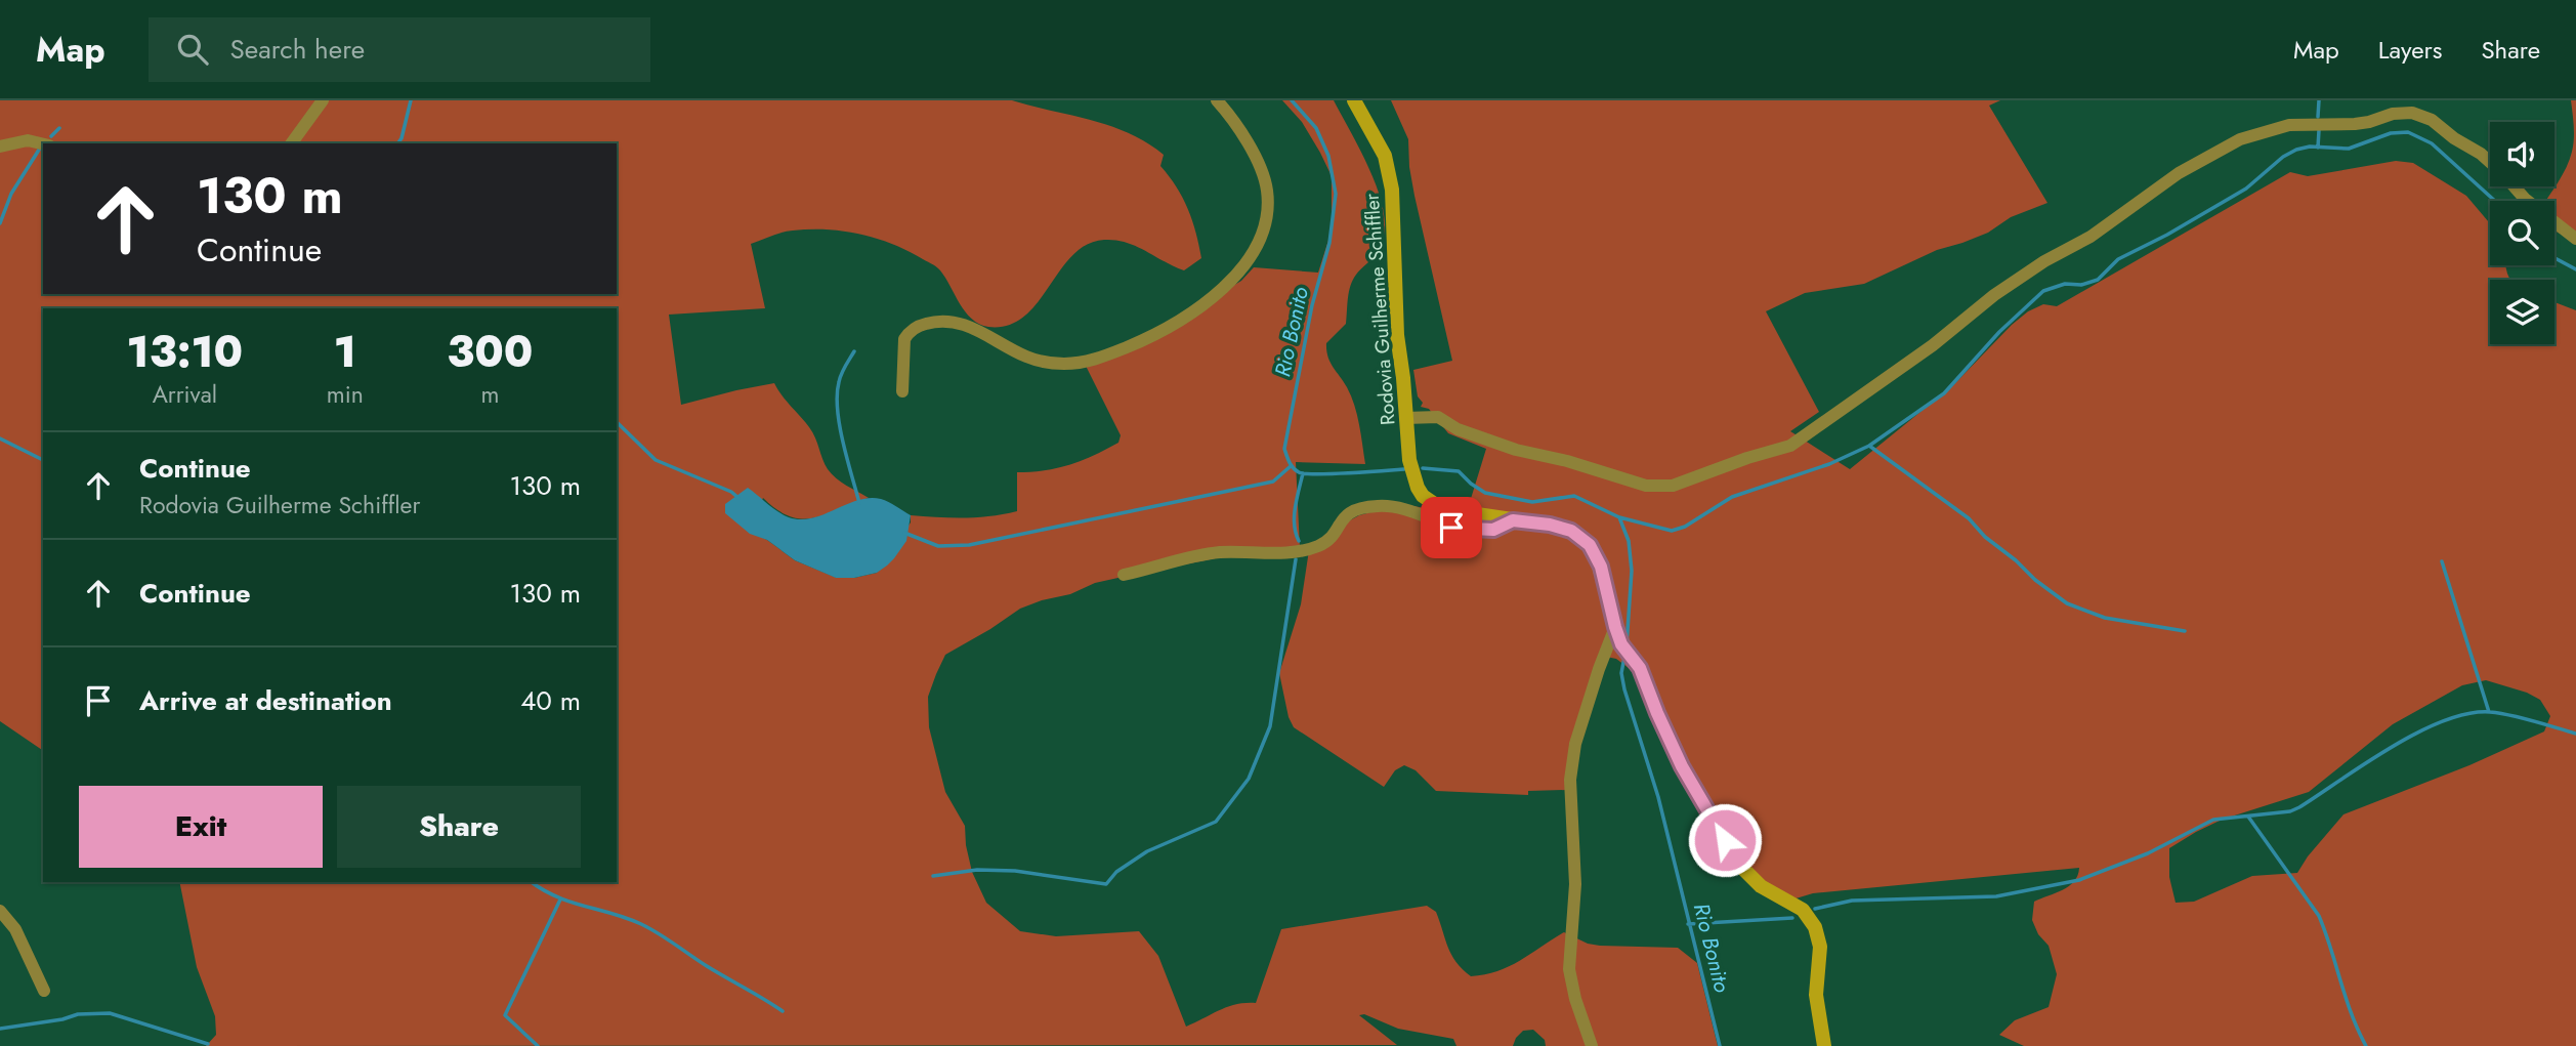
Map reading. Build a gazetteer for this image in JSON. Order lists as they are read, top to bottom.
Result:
{
  "streets": {
    "street": ["Rodovia Guilherme Schiffler"]
  },
  "water": ["Rio Bonito"],
  "page": {
    "header": "Map",
    "search": "Search here",
    "nav": ["Map", "Layers", "Share"],
    "turn": ["130 m", "Continue"],
    "eta": [
      "13:10",
      "Arrival",
      "1",
      "min",
      "300",
      "m"
    ],
    "list": [
      {
        "name": "Continue",
        "note": "Rodovia Guilherme Schiffler",
        "value": "130 m"
      },
      {
        "name": "Continue",
        "value": "130 m"
      },
      {
        "name": "Arrive at destination",
        "value": "40 m"
      }
    ],
    "buttons": ["Exit", "Share"]
  }
}
